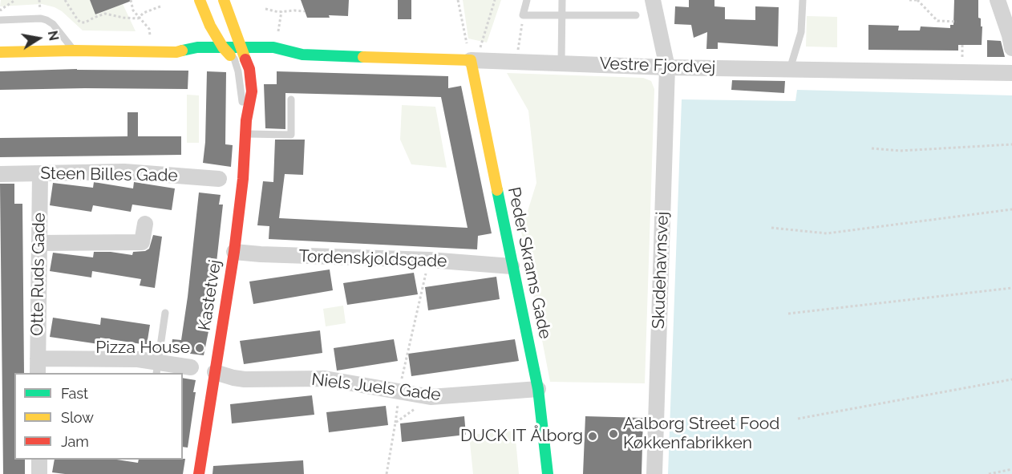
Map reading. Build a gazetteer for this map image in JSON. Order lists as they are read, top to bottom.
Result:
{
  "streets": {
    "street": [
      "Vestre Fjordvej",
      "Steen Billes Gade",
      "Tordenskjoldsgade",
      "Peder Skrams Gade",
      "Skudehavnsvej",
      "Otte Ruds Gade",
      "Kastetvej",
      "Niels Juels Gade"
    ]
  },
  "crossings": [
    ["Vestre Fjordvej", "Peder Skrams Gade"],
    ["Vestre Fjordvej", "Skudehavnsvej"],
    ["Vestre Fjordvej", "Kastetvej"],
    ["Steen Billes Gade", "Otte Ruds Gade"],
    ["Tordenskjoldsgade", "Peder Skrams Gade"],
    ["Tordenskjoldsgade", "Kastetvej"],
    ["Peder Skrams Gade", "Niels Juels Gade"],
    ["Kastetvej", "Niels Juels Gade"]
  ],
  "places": ["Pizza House", "Aalborg Street Food Køkkenfabrikken", "DUCK IT Ålborg"],
  "legend": ["Fast", "Slow", "Jam"],
  "north": "right"
}
